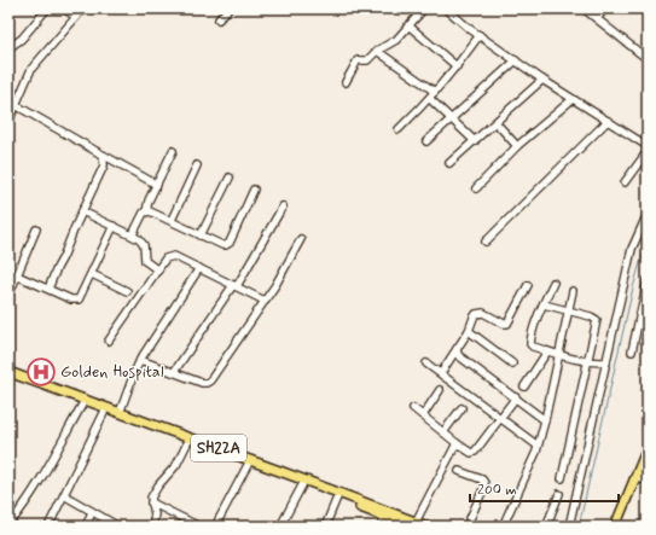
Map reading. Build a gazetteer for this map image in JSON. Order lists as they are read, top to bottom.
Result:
{
  "streets": {
    "main road": ["SH22A"]
  },
  "places": {
    "hospital": ["Golden Hospital"]
  },
  "scale_bar": "200 m"
}
